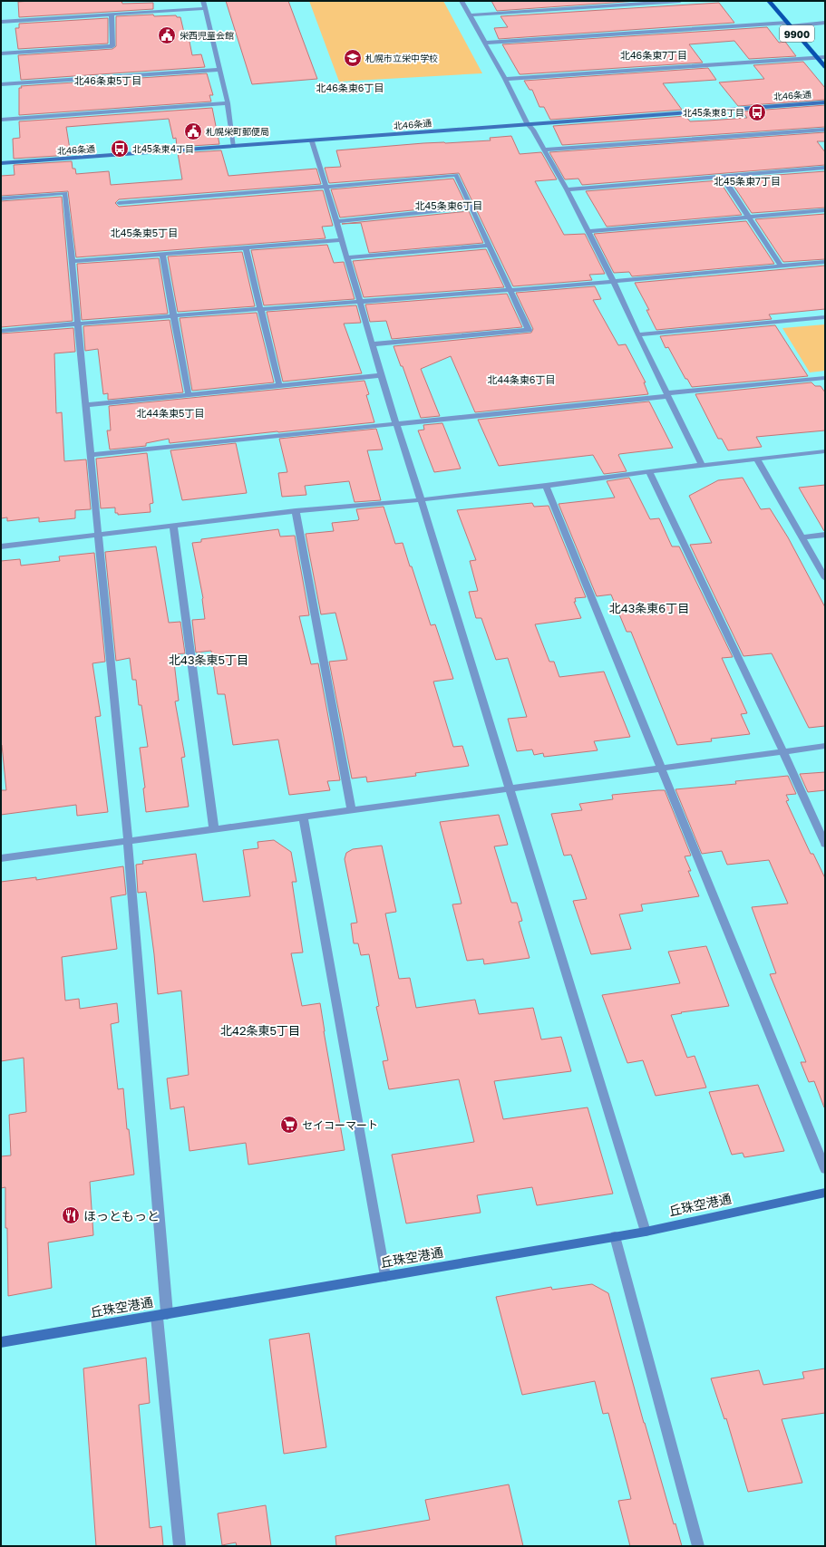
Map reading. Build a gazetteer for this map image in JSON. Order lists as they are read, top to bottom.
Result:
{
  "streets": {
    "main road": ["9900"],
    "street": ["北46条通", "丘珠空港通"]
  },
  "districts": [
    "北46条東7丁目",
    "北46条東5丁目",
    "北46条東6丁目",
    "北45条東7丁目",
    "北45条東6丁目",
    "北45条東5丁目",
    "北44条東6丁目",
    "北44条東5丁目",
    "北43条東6丁目",
    "北43条東5丁目",
    "北42条東5丁目"
  ],
  "places": {
    "public building": ["栄西児童会館", "札幌栄町郵便局"],
    "school or university": ["札幌市立栄中学校"],
    "bus stop": ["北45条東8丁目", "北45条東4丁目"],
    "supermarket": ["セイコーマート"],
    "restaurant": ["ほっともっと"]
  }
}
